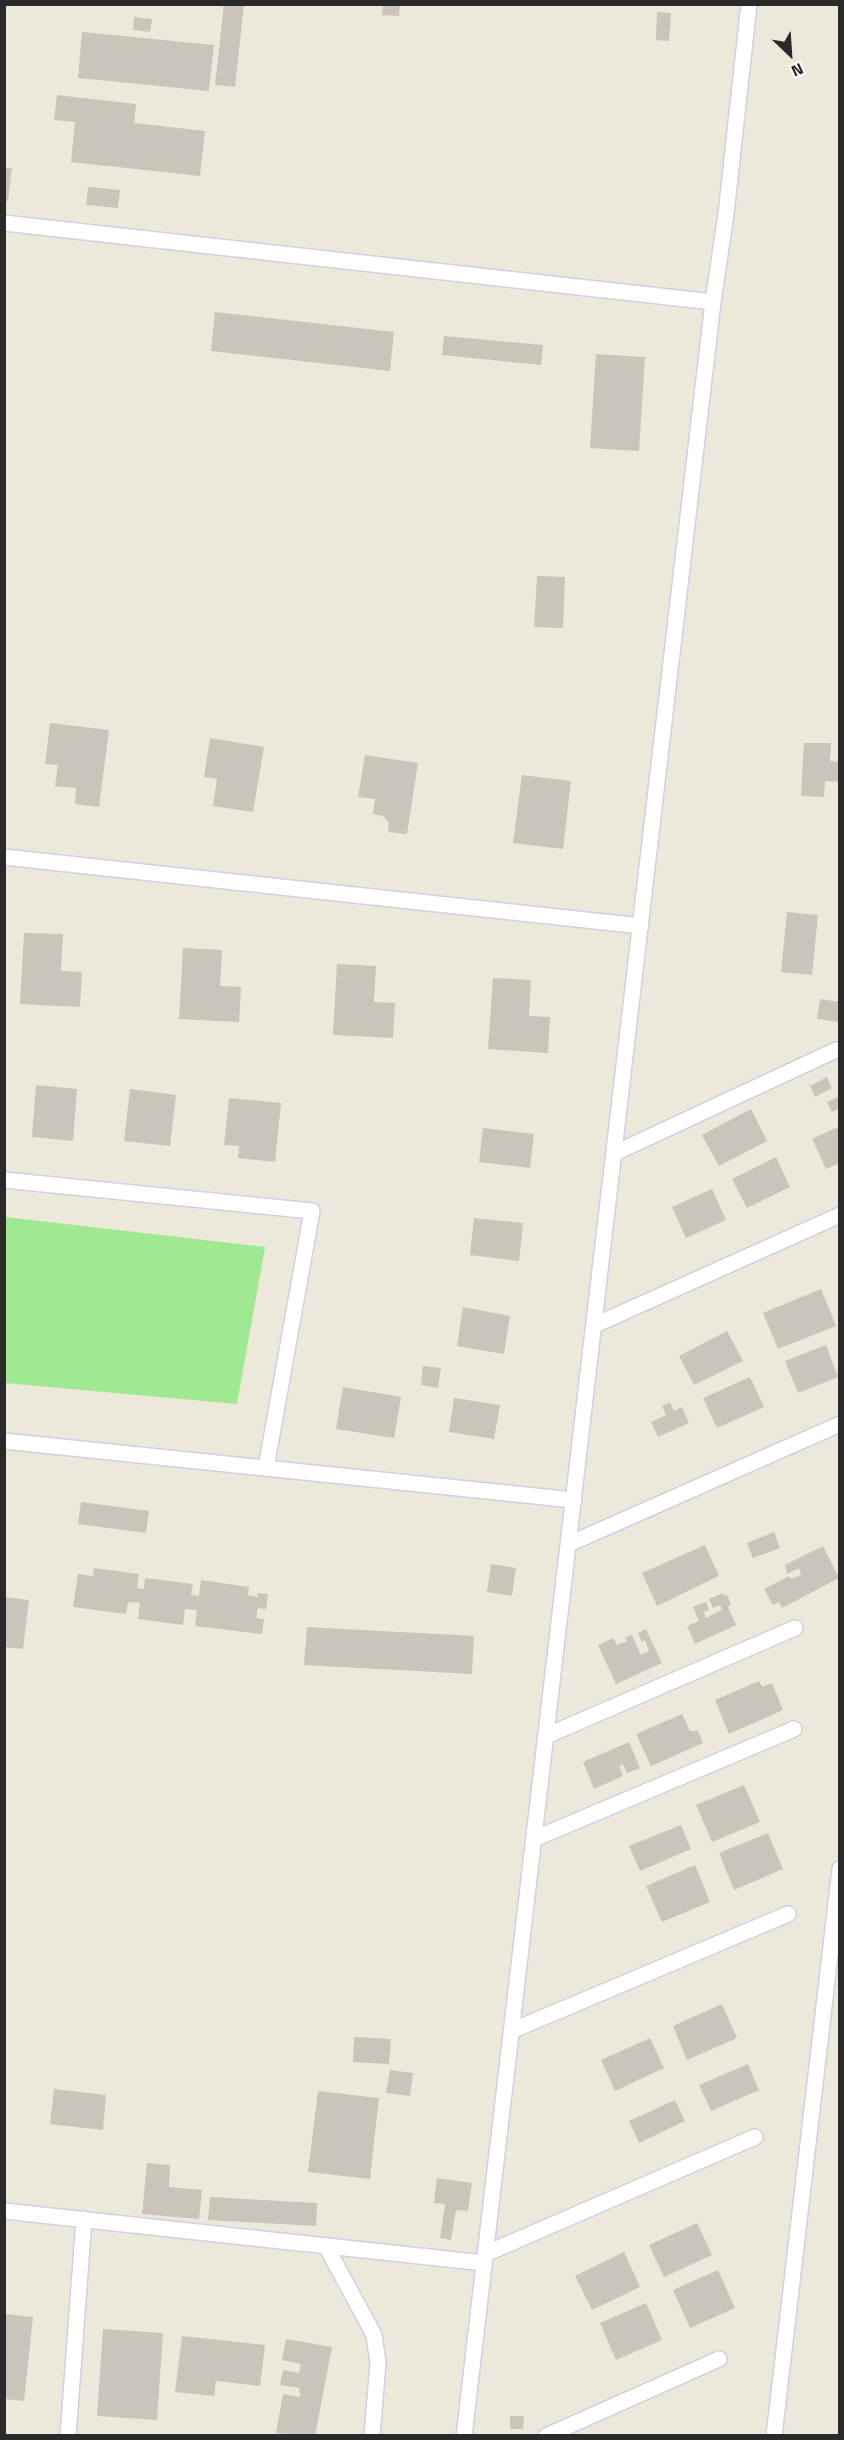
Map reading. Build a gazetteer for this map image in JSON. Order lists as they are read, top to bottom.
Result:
{
  "north": "bottom right"
}
